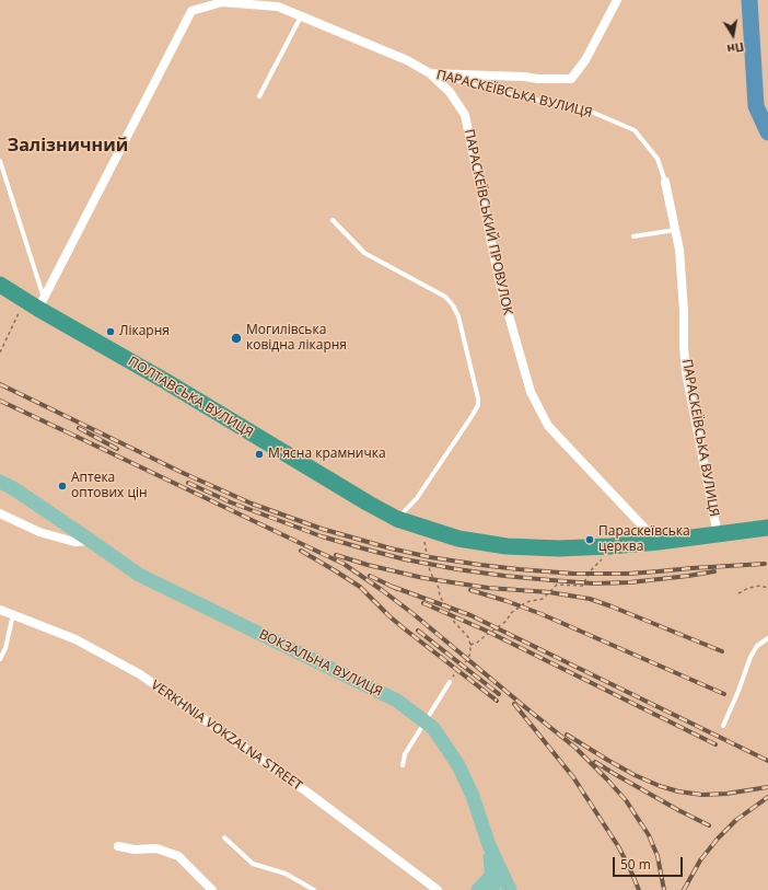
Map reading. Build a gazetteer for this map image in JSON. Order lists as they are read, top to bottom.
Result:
{
  "streets": {
    "highway": ["ПОЛТАВСЬКА ВУЛИЦЯ"],
    "main road": ["ВОКЗАЛЬНА ВУЛИЦЯ"],
    "street": ["ПАРАСКЕЇВСЬКА ВУЛИЦЯ", "ПАРАСКЕЇВСЬКИЙ ПРОВУЛОК", "VERKHNIA VOKZALNA STREET"]
  },
  "crossings": [
    ["ПАРАСКЕЇВСЬКА ВУЛИЦЯ", "ПАРАСКЕЇВСЬКИЙ ПРОВУЛОК"],
    ["ПАРАСКЕЇВСЬКА ВУЛИЦЯ", "ПОЛТАВСЬКА ВУЛИЦЯ"],
    ["ПАРАСКЕЇВСЬКИЙ ПРОВУЛОК", "ПОЛТАВСЬКА ВУЛИЦЯ"]
  ],
  "districts": ["Залізничний"],
  "places": [
    "Лікарня",
    "Могилівська ковідна лікарня",
    "М'ясна крамничка",
    "Аптека оптових цін",
    "Параскеївська церква"
  ],
  "scale_bar": "50 m",
  "north": "bottom"
}
